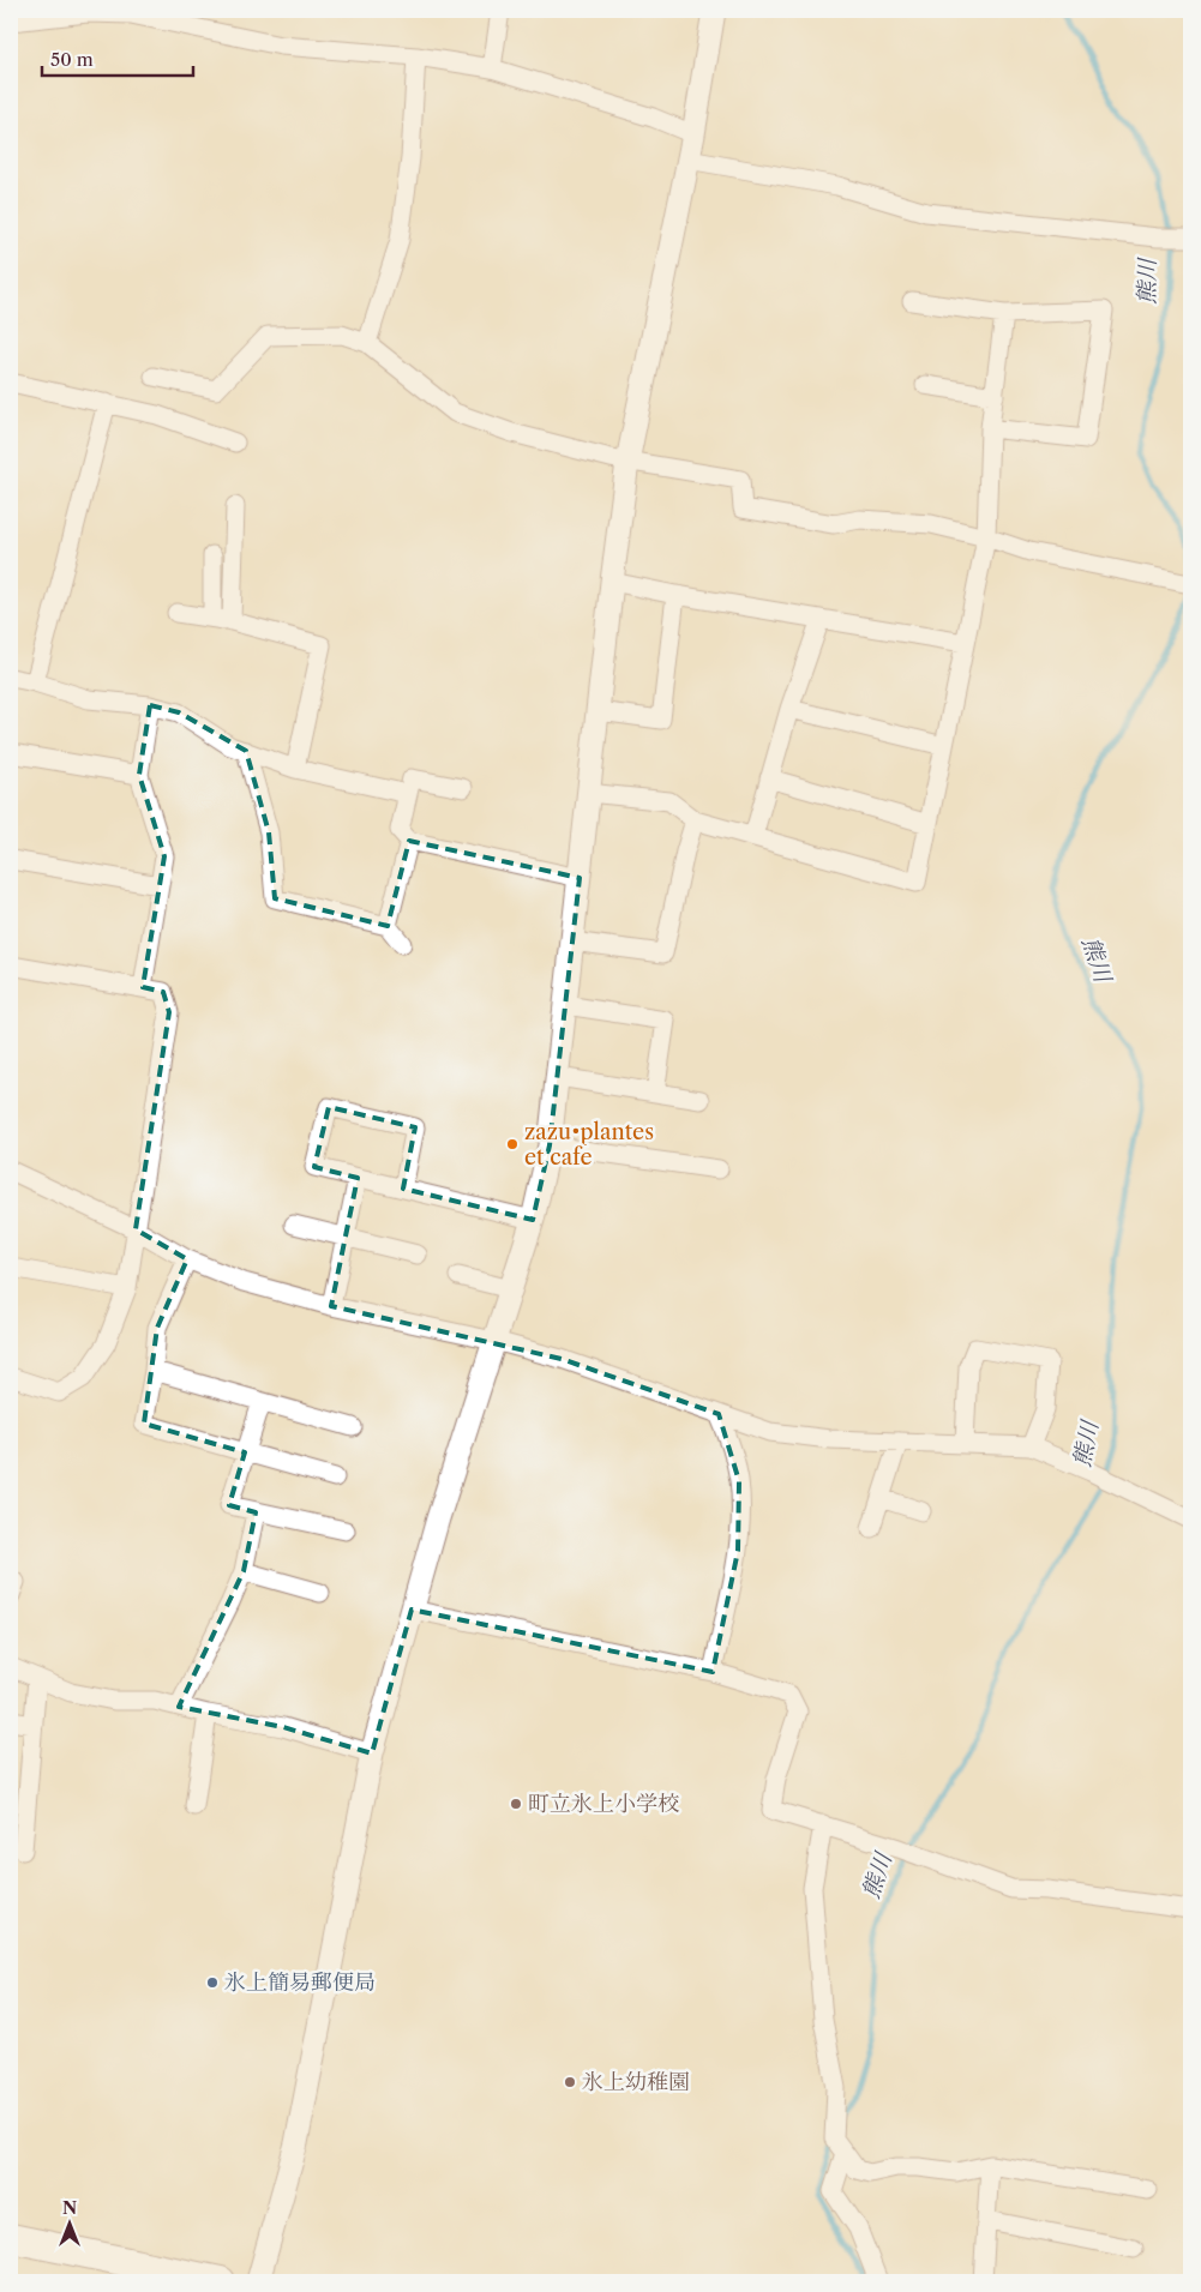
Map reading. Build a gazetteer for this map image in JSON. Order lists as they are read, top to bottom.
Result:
{
  "water": ["熊川"],
  "places": [
    "zazu•plantes et cafe",
    "町立氷上小学校",
    "氷上簡易郵便局",
    "氷上幼稚園"
  ],
  "scale_bar": "50 m",
  "north": "top"
}
